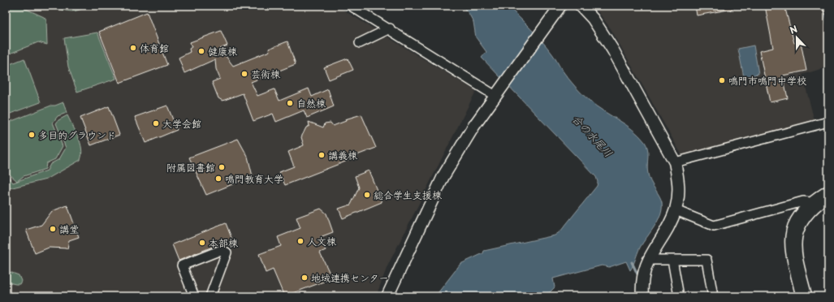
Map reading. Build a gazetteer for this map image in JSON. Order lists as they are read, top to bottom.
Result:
{
  "water": ["合の水尾川"],
  "places": [
    "体育館",
    "健康棟",
    "芸術棟",
    "鳴門市鳴門中学校",
    "自然棟",
    "大学会館",
    "多目的グラウンド",
    "講義棟",
    "附属図書館",
    "鳴門教育大学",
    "総合学生支援棟",
    "講堂",
    "人文棟",
    "本部棟",
    "地域連携センター"
  ],
  "north": "top"
}
